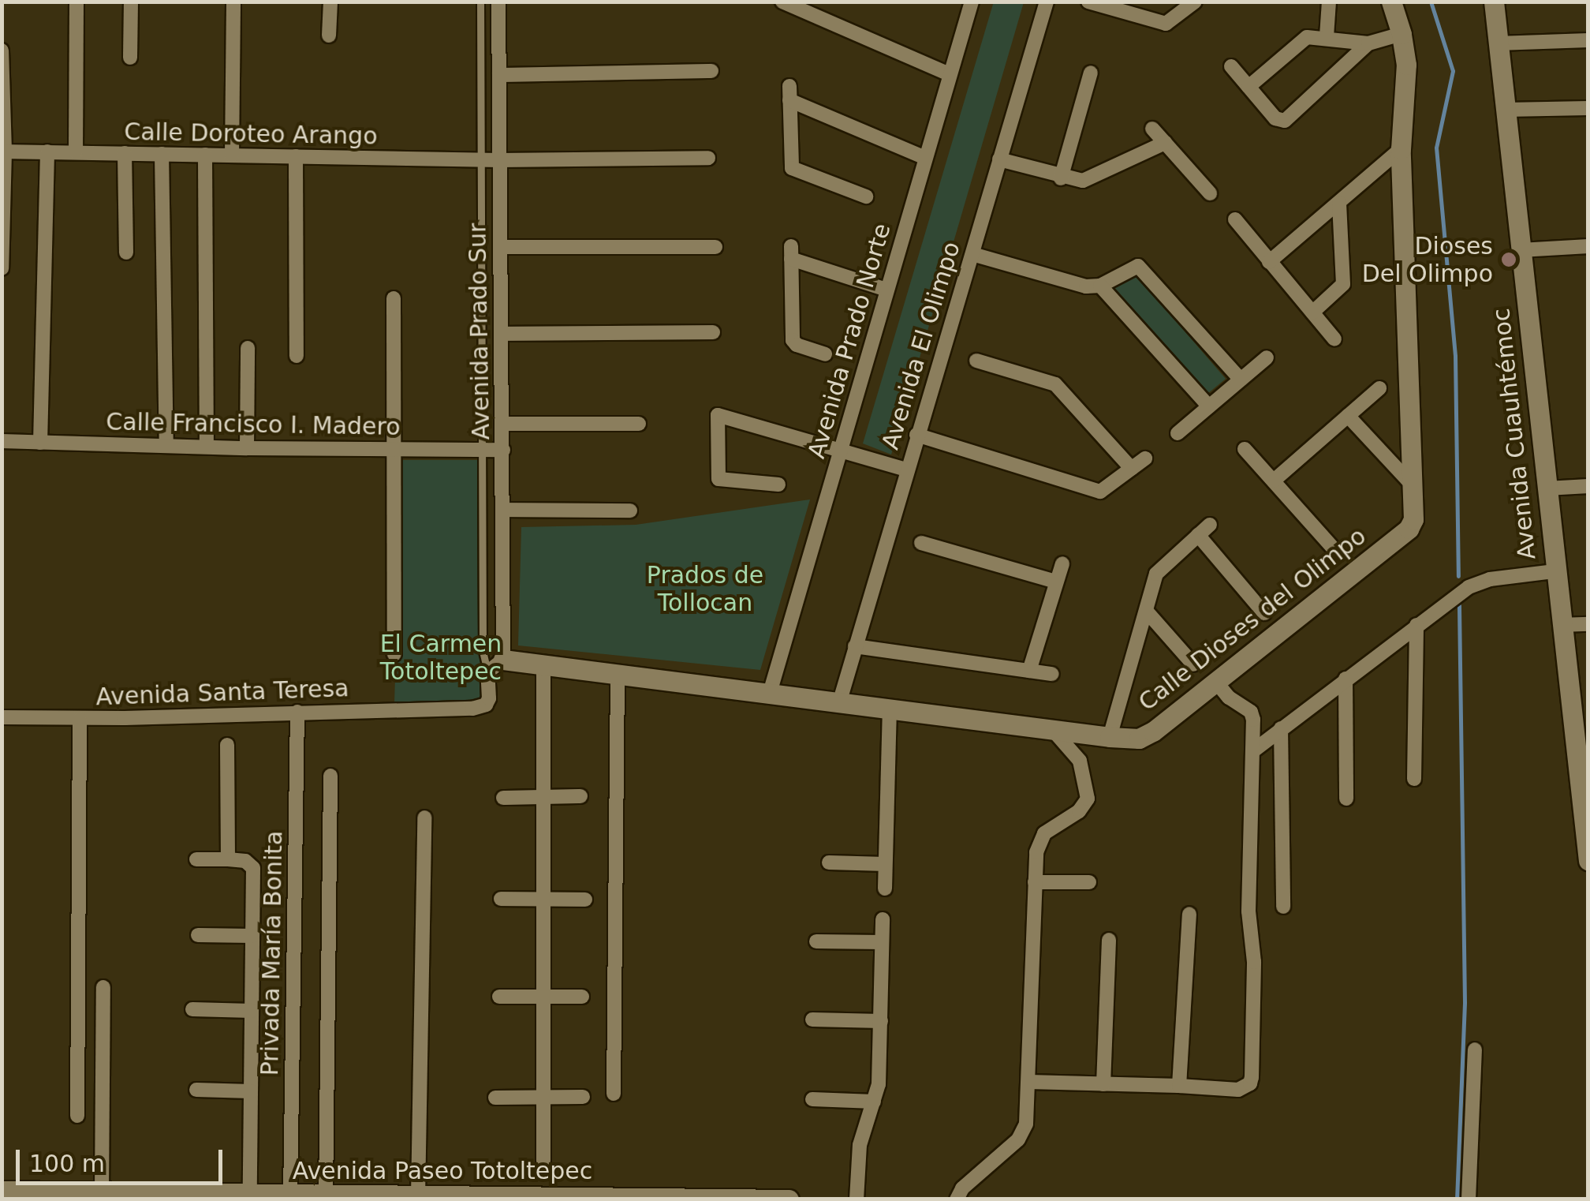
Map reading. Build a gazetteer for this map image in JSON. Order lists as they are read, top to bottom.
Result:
{
  "streets": {
    "main road": ["Avenida Cuauhtémoc", "Calle Dioses del Olimpo", "Avenida Paseo Totoltepec"],
    "street": [
      "Calle Doroteo Arango",
      "Avenida Prado Sur",
      "Avenida Prado Norte",
      "Avenida El Olimpo",
      "Calle Francisco I. Madero",
      "Avenida Santa Teresa",
      "Privada María Bonita"
    ]
  },
  "crossings": [
    ["Calle Doroteo Arango", "Avenida Prado Sur"],
    ["Avenida Prado Sur", "Calle Francisco I. Madero"],
    ["Avenida Prado Sur", "Calle Dioses del Olimpo"],
    ["Avenida Prado Sur", "Avenida Santa Teresa"],
    ["Avenida Prado Norte", "Calle Dioses del Olimpo"],
    ["Avenida El Olimpo", "Calle Dioses del Olimpo"],
    ["Calle Dioses del Olimpo", "Avenida Santa Teresa"],
    ["Avenida Santa Teresa", "Privada María Bonita"],
    ["Privada María Bonita", "Avenida Paseo Totoltepec"]
  ],
  "parks": ["Prados de Tollocan", "El Carmen Totoltepec"],
  "places": ["Dioses Del Olimpo"],
  "scale_bar": "100 m"
}
